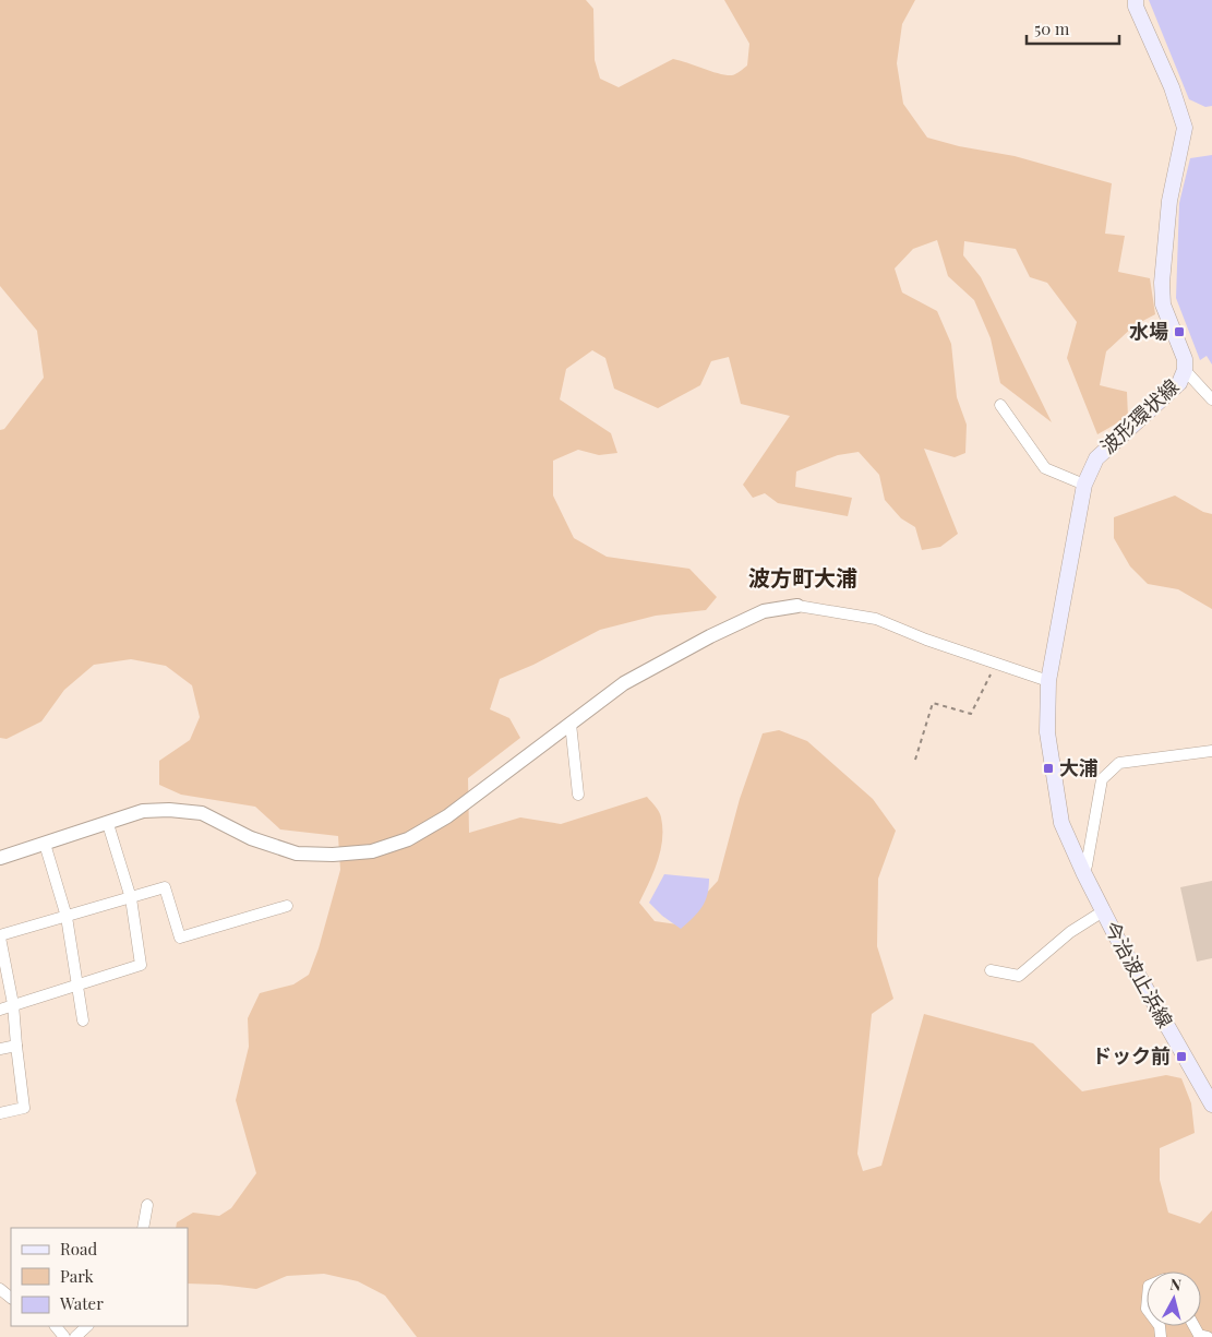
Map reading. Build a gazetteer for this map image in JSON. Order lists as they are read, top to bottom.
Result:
{
  "streets": {
    "main road": ["波形環状線", "今治波止浜線"]
  },
  "crossings": [
    ["波形環状線", "今治波止浜線"]
  ],
  "districts": ["波方町大浦"],
  "places": {
    "transit": ["水場", "大浦", "ドック前"]
  },
  "legend": ["Road", "Park", "Water"],
  "scale_bar": "50 m",
  "north": "top"
}
